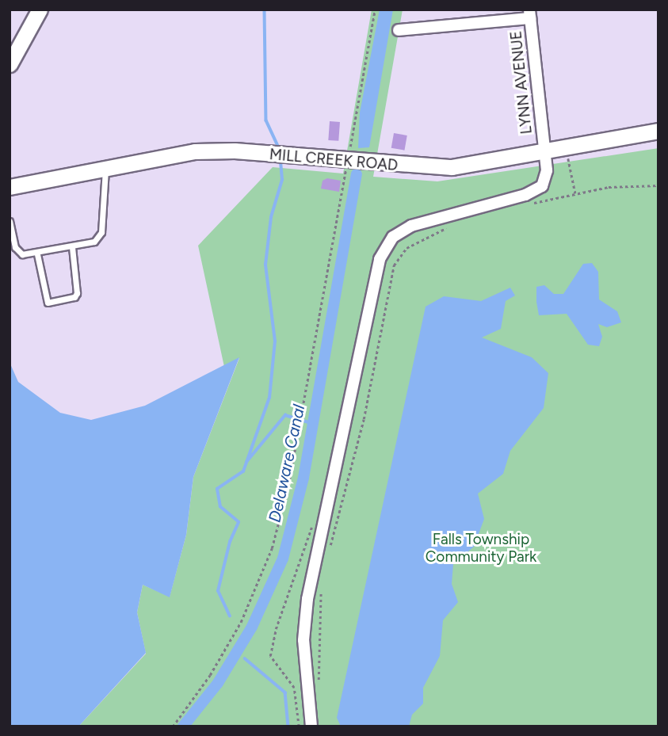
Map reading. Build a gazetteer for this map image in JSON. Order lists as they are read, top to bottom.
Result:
{
  "streets": {
    "main road": ["MILL CREEK ROAD"],
    "street": ["LYNN AVENUE"]
  },
  "crossings": [
    ["LYNN AVENUE", "MILL CREEK ROAD"]
  ],
  "water": ["Delaware Canal"],
  "parks": ["Falls Township Community Park"]
}
